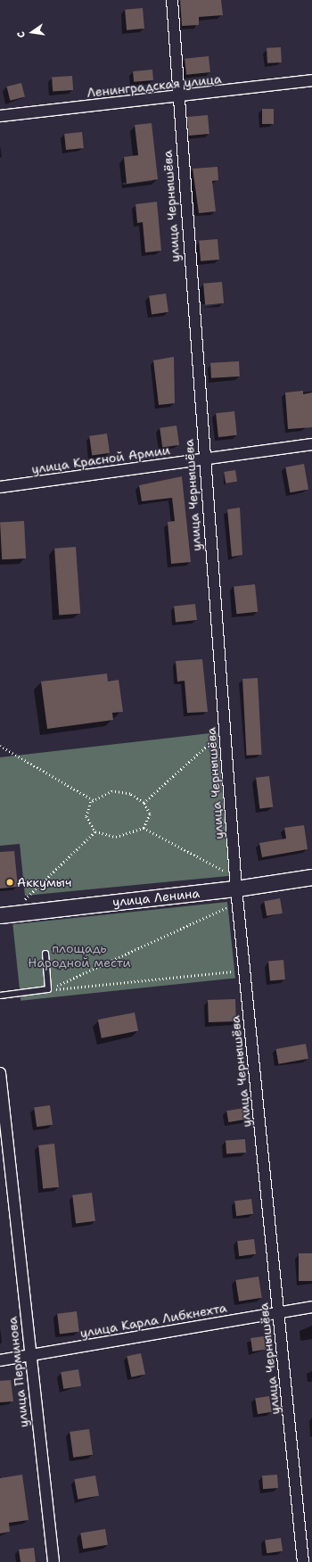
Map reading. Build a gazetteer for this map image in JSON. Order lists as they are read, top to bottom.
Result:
{
  "streets": {
    "street": [
      "Ленинградская улица",
      "улица Чернышёва",
      "улица Красной Армии",
      "улица Ленина",
      "улица Карла Либкнехта",
      "улица Перминова"
    ]
  },
  "crossings": [
    ["Ленинградская улица", "улица Чернышёва"],
    ["улица Чернышёва", "улица Красной Армии"],
    ["улица Чернышёва", "улица Ленина"],
    ["улица Чернышёва", "улица Карла Либкнехта"],
    ["улица Карла Либкнехта", "улица Перминова"]
  ],
  "parks": ["площадь Народной мести"],
  "places": ["Аккумыч"],
  "north": "left"
}
